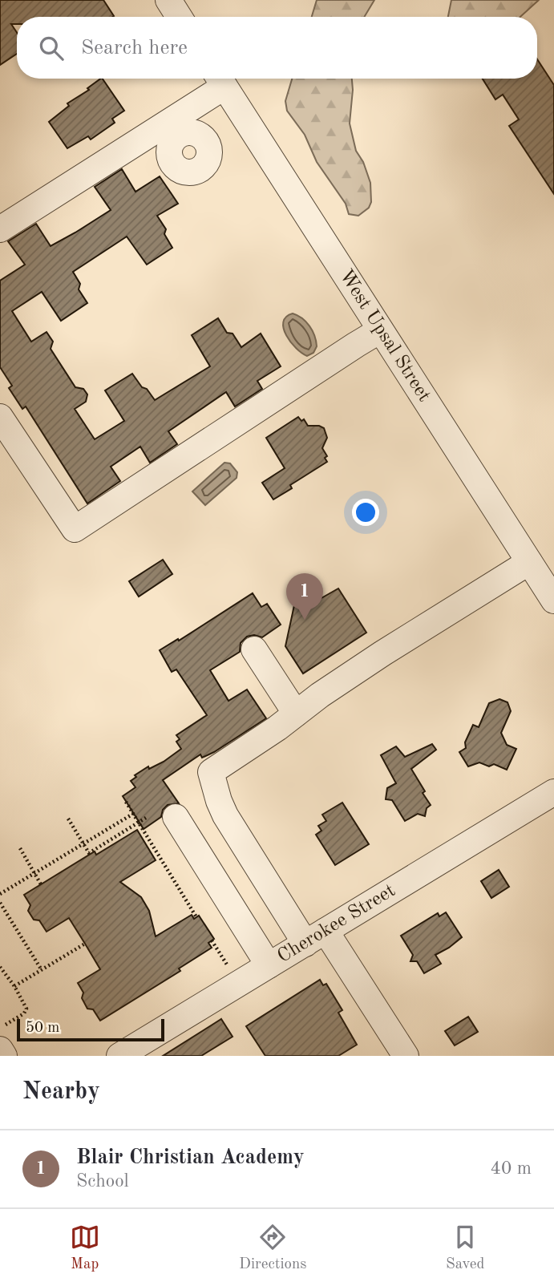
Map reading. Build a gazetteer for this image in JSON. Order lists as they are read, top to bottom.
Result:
{
  "streets": {
    "street": ["West Upsal Street", "Cherokee Street"]
  },
  "scale_bar": "50 m",
  "page": {
    "search": "Search here",
    "pins": "1",
    "scale": "50 m",
    "heading": "Nearby",
    "list": [
      {
        "mark": "1",
        "name": "Blair Christian Academy",
        "note": "School",
        "value": "40 m"
      }
    ],
    "nav": ["Map", "Directions", "Saved"]
  }
}
